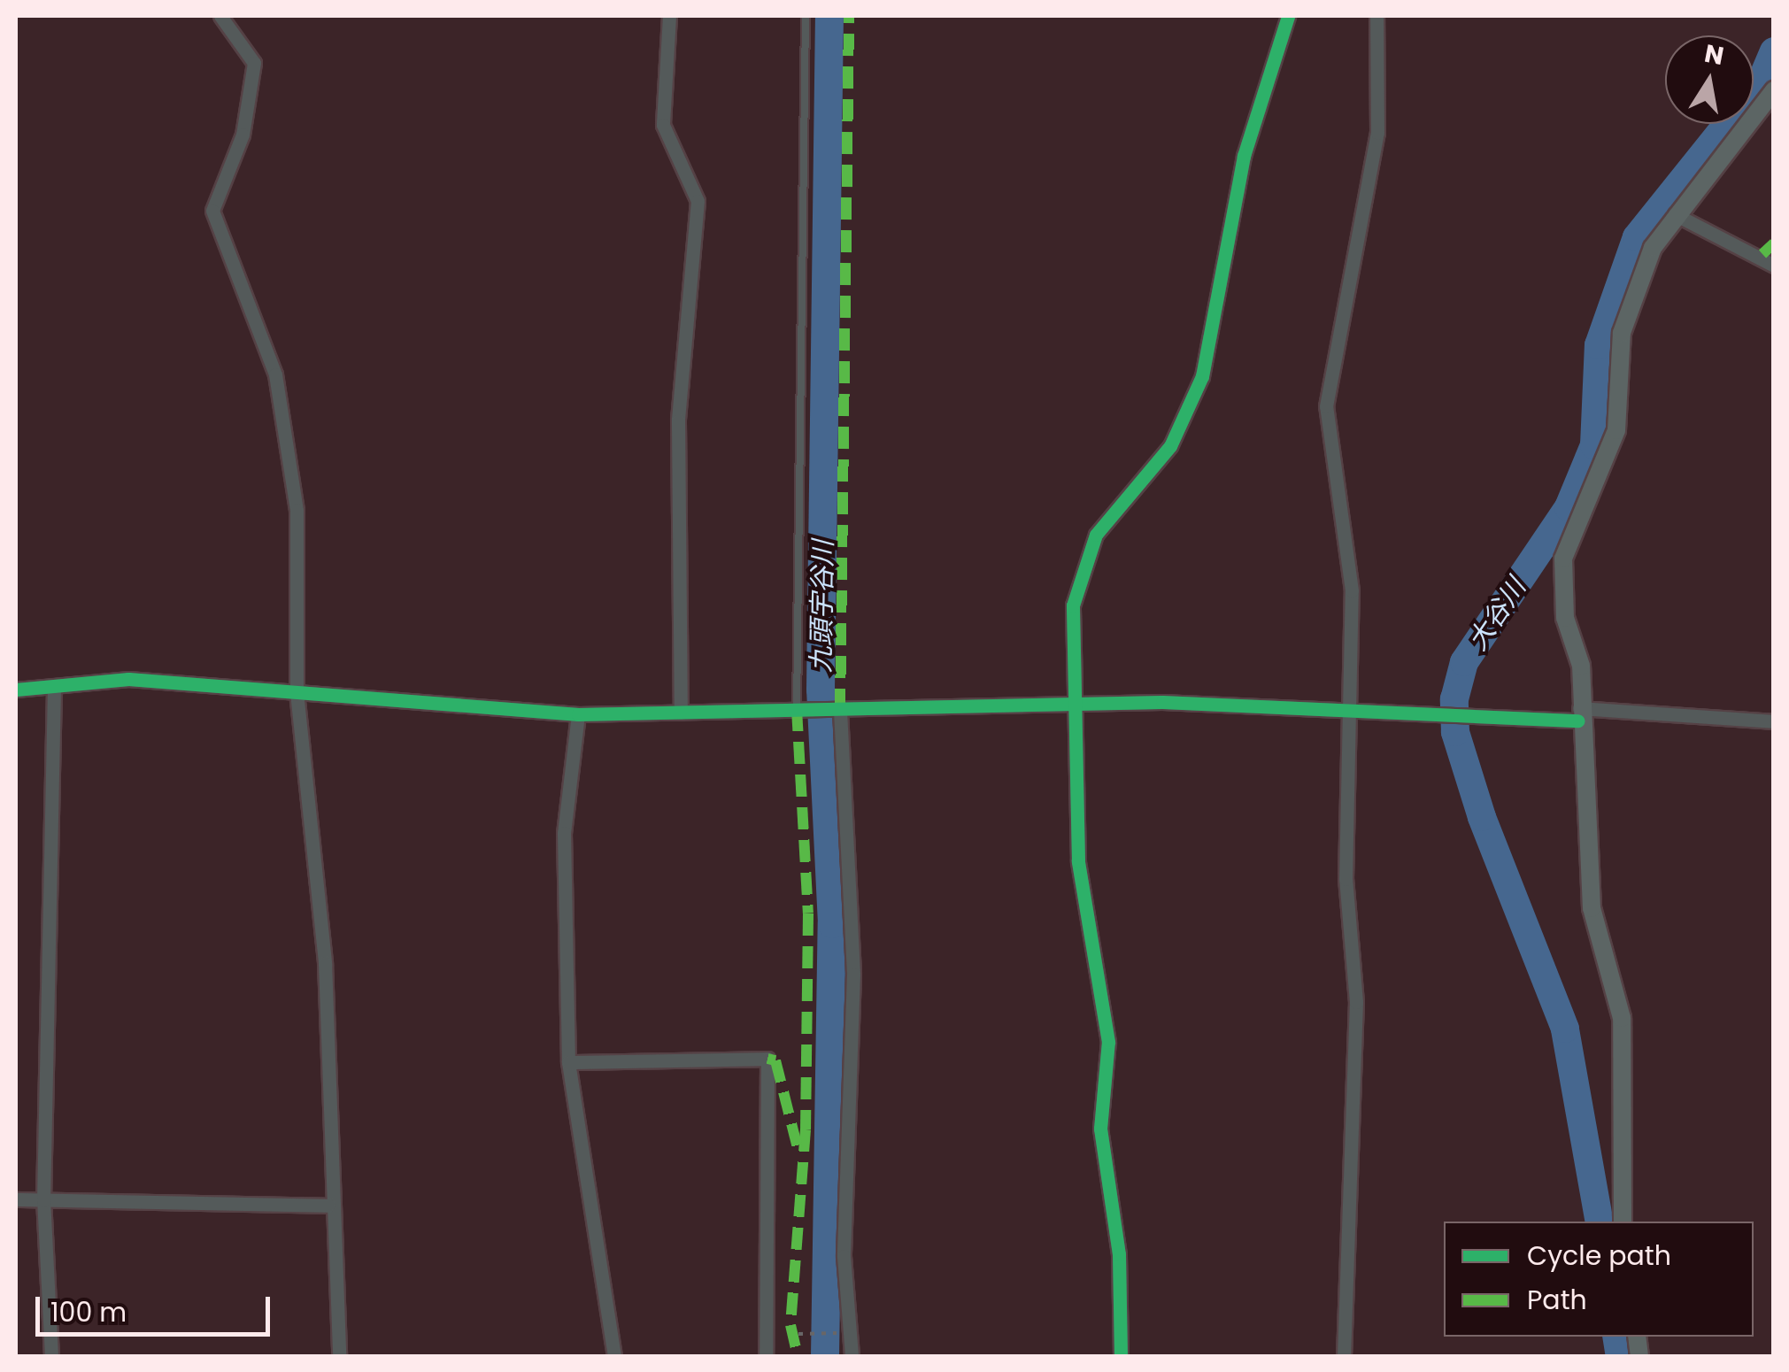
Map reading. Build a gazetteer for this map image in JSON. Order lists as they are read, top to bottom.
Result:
{
  "water": ["九頭宇谷川", "大谷川"],
  "legend": ["Cycle path", "Path"],
  "scale_bar": "100 m",
  "north": "top"
}
